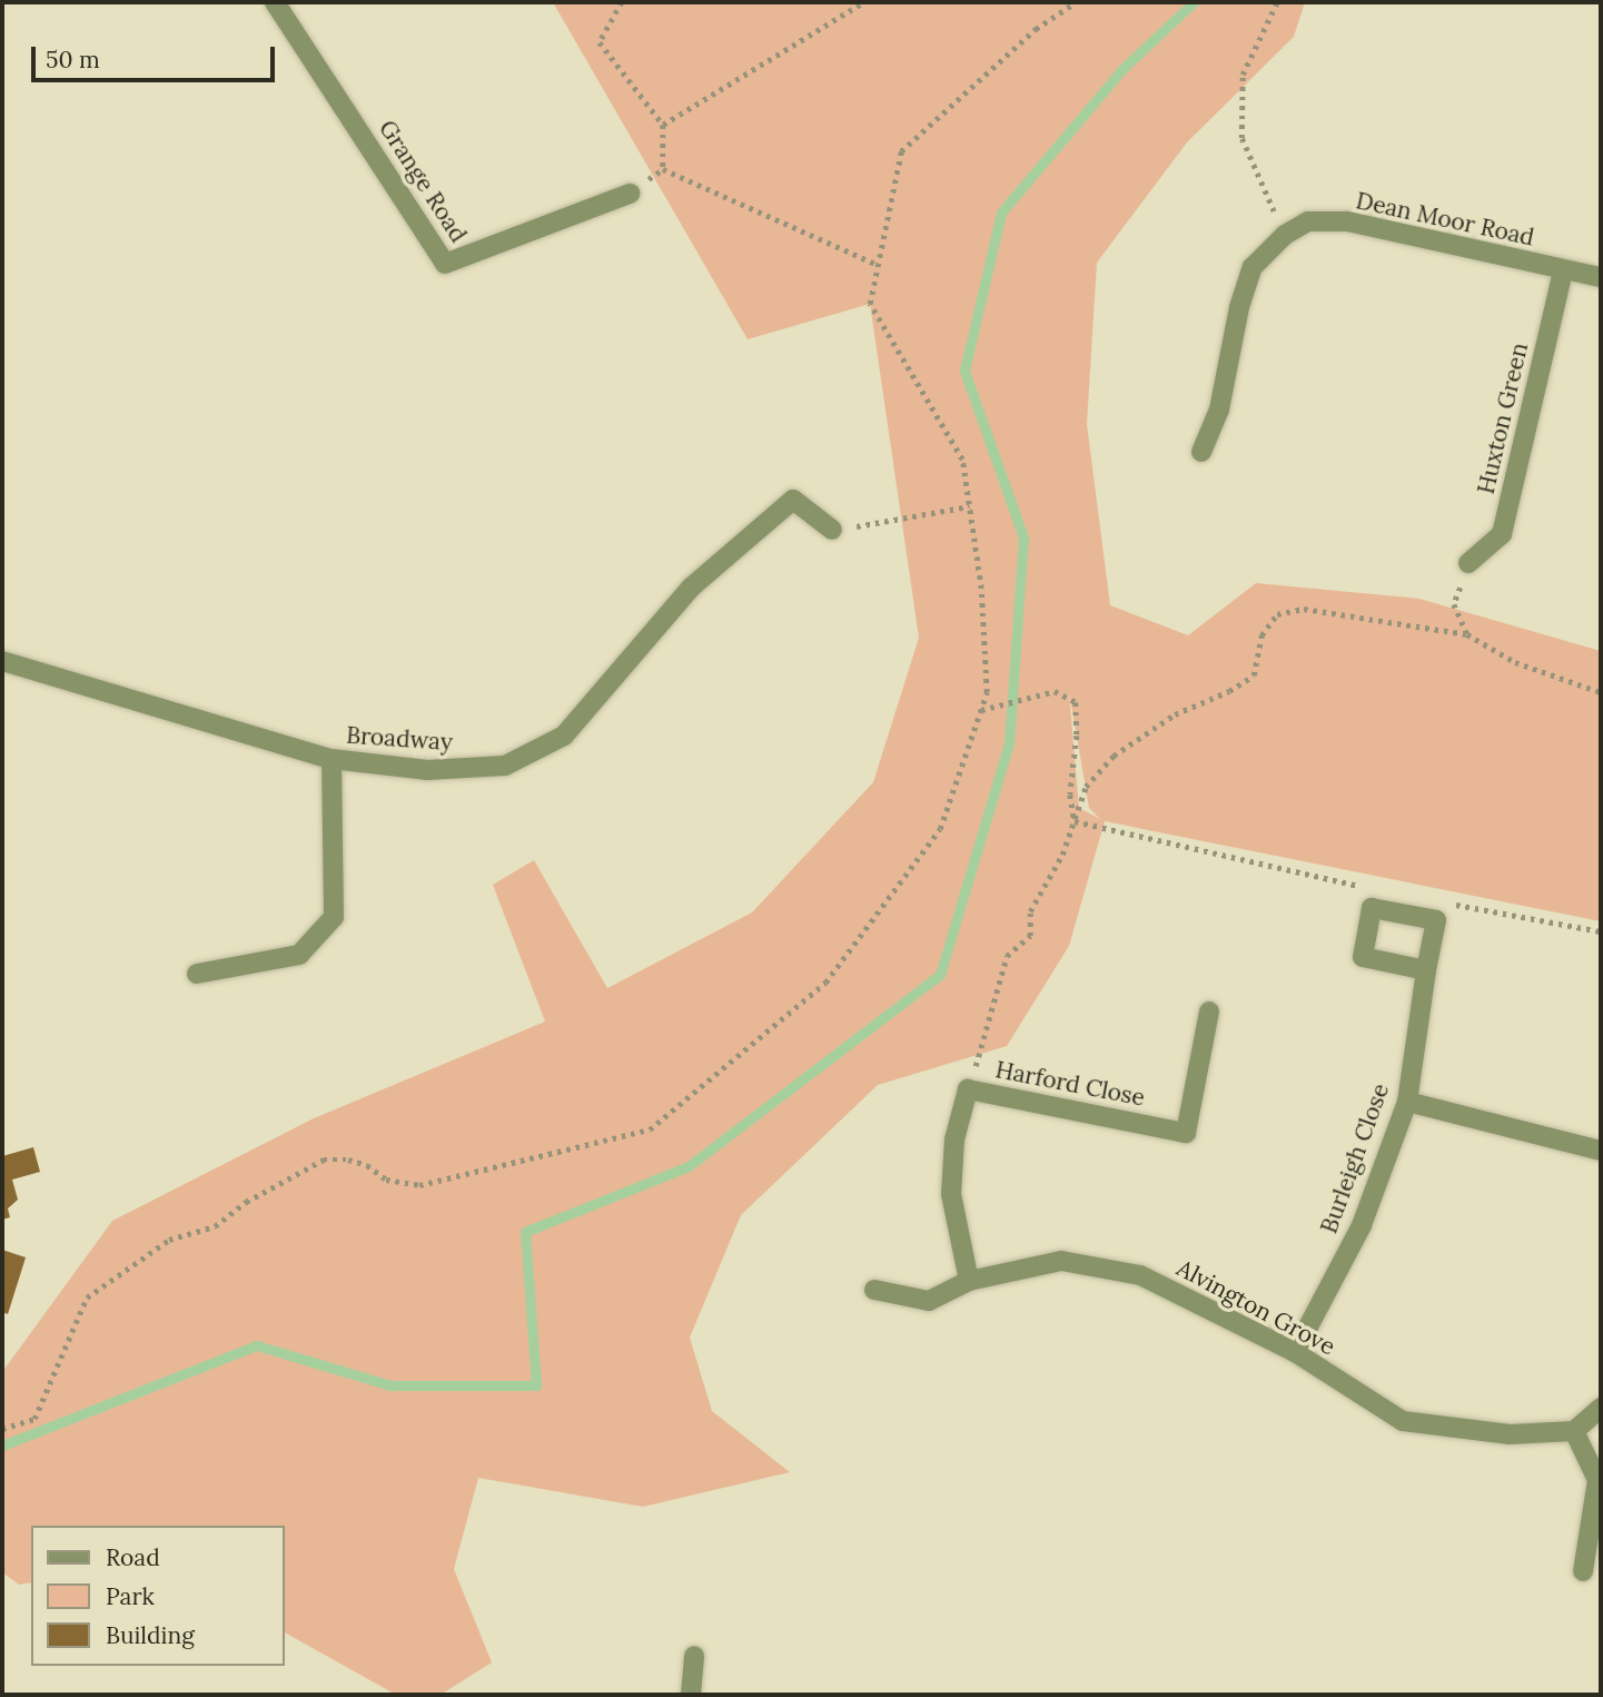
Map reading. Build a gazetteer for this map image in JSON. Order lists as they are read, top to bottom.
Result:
{
  "streets": {
    "street": [
      "Grange Road",
      "Dean Moor Road",
      "Huxton Green",
      "Broadway",
      "Harford Close",
      "Burleigh Close",
      "Alvington Grove"
    ]
  },
  "crossings": [
    ["Dean Moor Road", "Huxton Green"],
    ["Harford Close", "Alvington Grove"],
    ["Burleigh Close", "Alvington Grove"]
  ],
  "legend": ["Road", "Park", "Building"],
  "scale_bar": "50 m"
}
